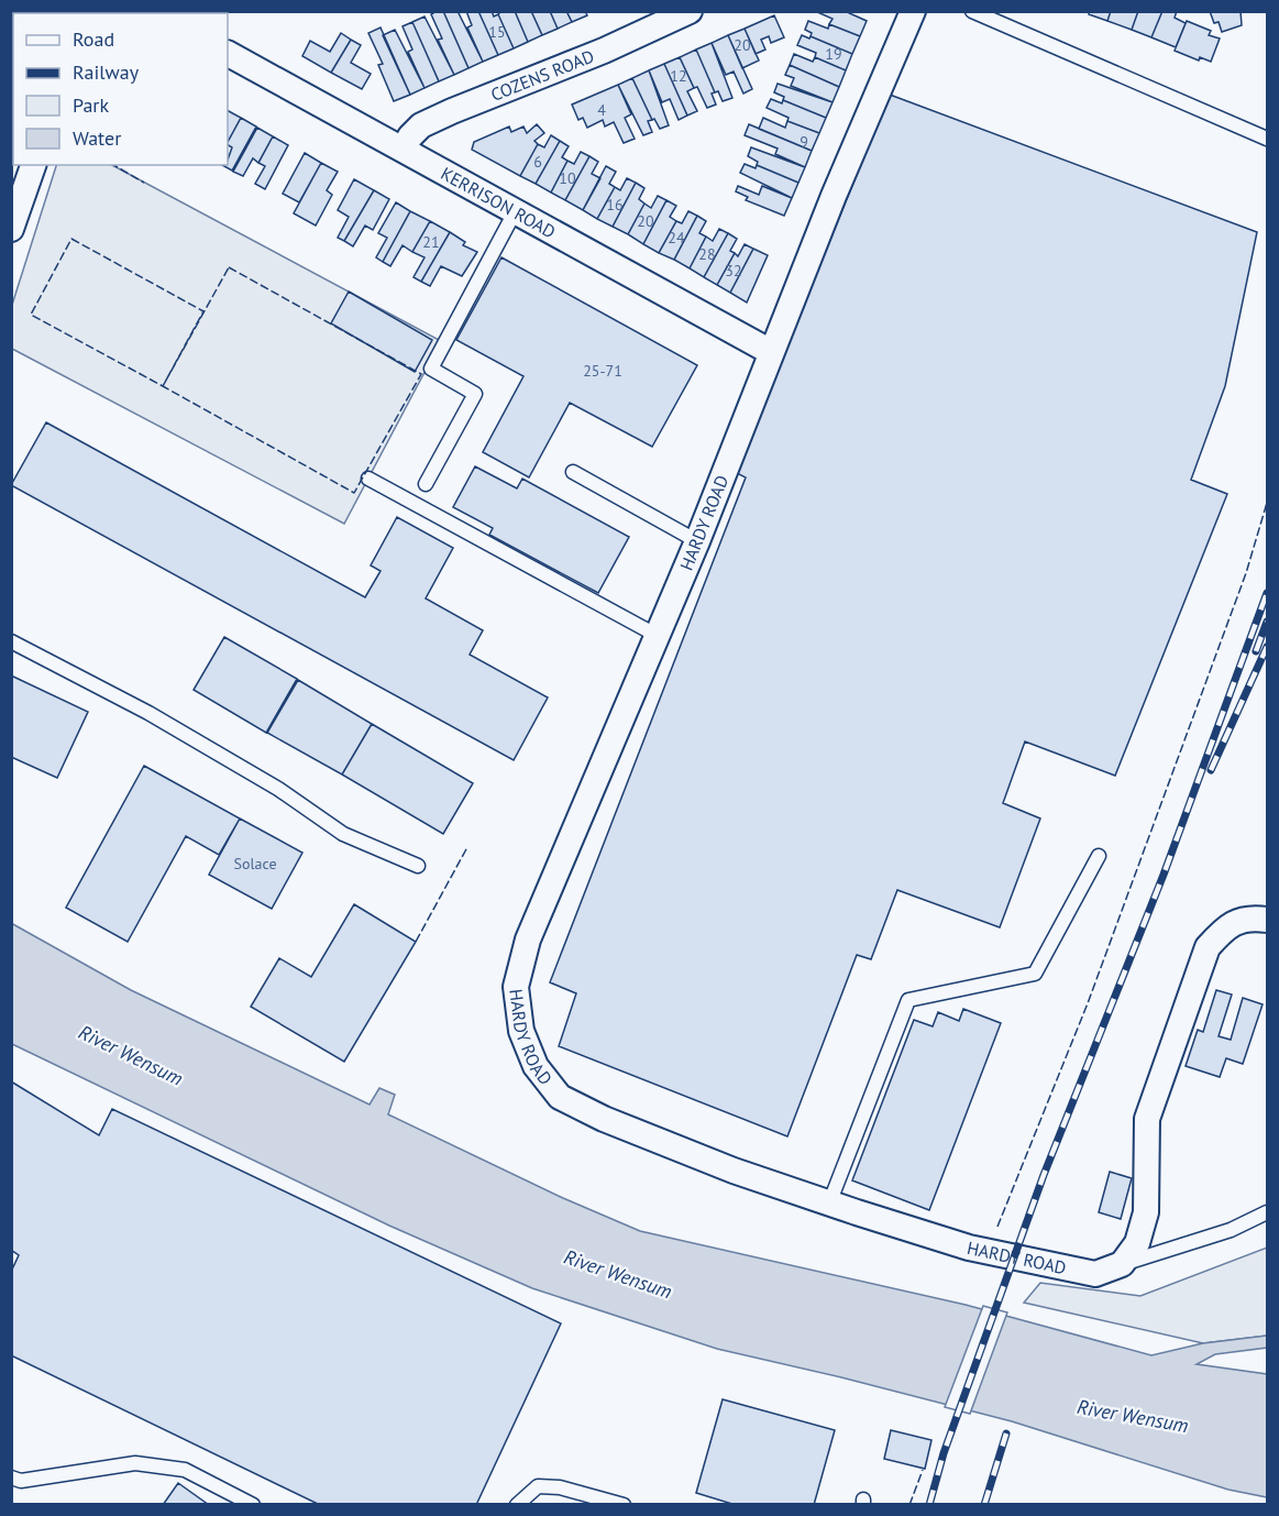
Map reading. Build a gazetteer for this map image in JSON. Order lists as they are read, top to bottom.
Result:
{
  "streets": {
    "street": ["COZENS ROAD", "KERRISON ROAD", "HARDY ROAD"]
  },
  "crossings": [
    ["COZENS ROAD", "KERRISON ROAD"],
    ["KERRISON ROAD", "HARDY ROAD"]
  ],
  "water": ["River Wensum"],
  "house_numbers": [
    "15",
    "20",
    "19",
    "12",
    "4",
    "9",
    "6",
    "10",
    "16",
    "20",
    "24",
    "21",
    "28",
    "32",
    "25-71",
    "Solace"
  ],
  "legend": [
    "Road",
    "Railway",
    "Park",
    "Water"
  ]
}
